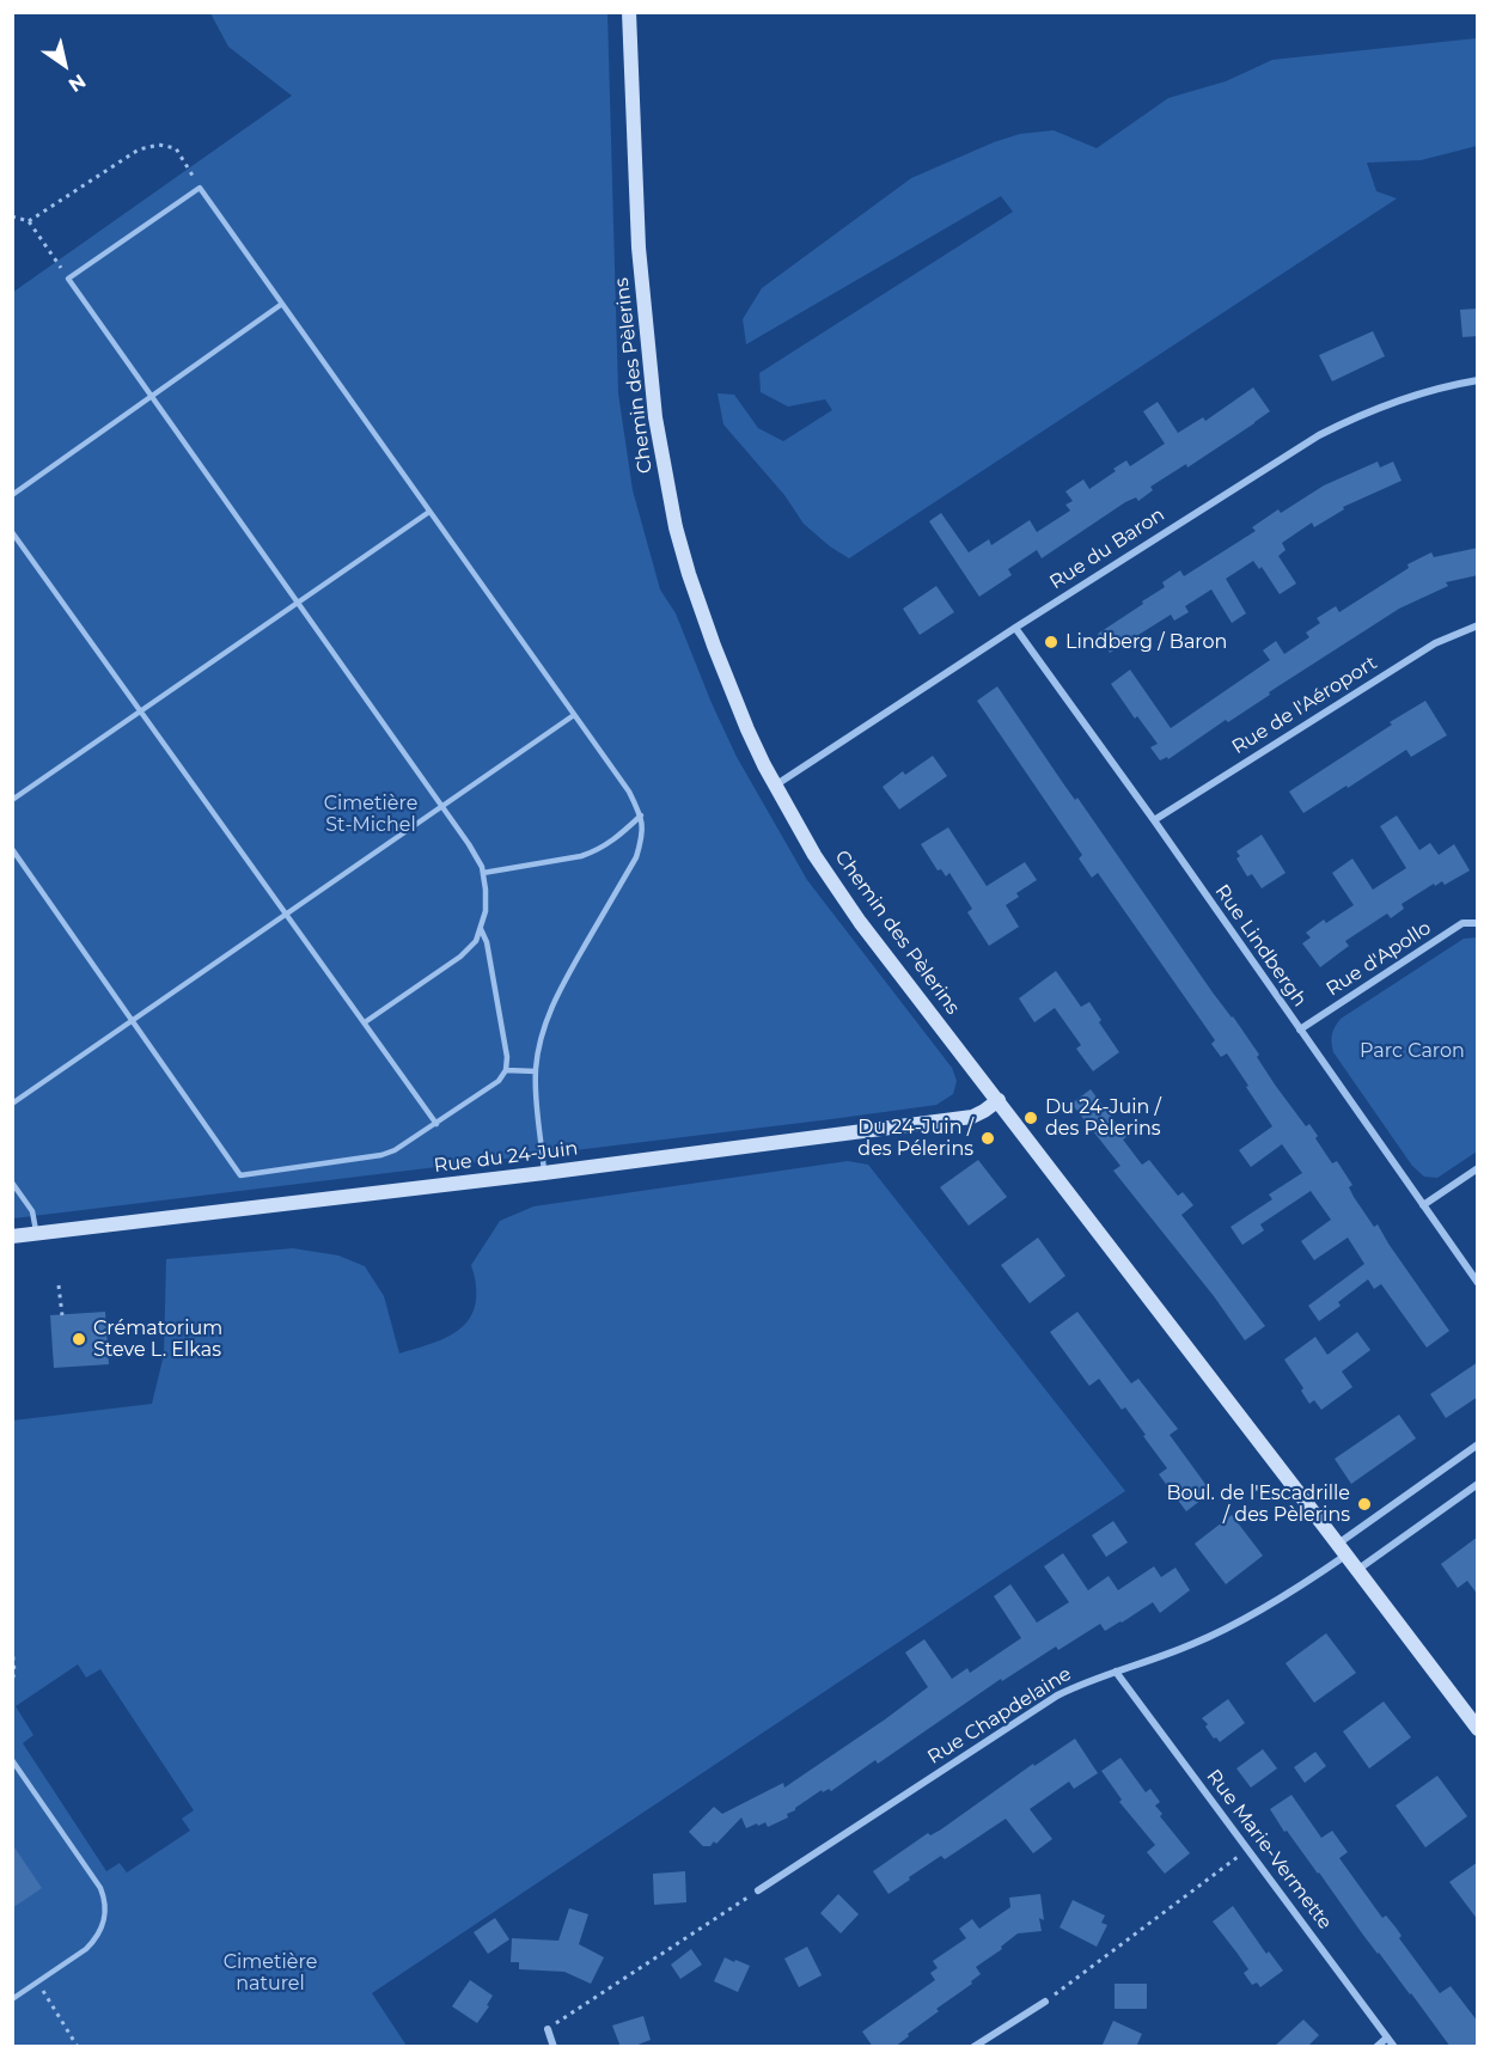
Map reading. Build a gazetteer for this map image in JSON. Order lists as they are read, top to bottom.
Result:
{
  "streets": {
    "street": [
      "Chemin des Pèlerins",
      "Rue du Baron",
      "Rue de l'Aéroport",
      "Rue Lindbergh",
      "Rue d'Apollo",
      "Rue du 24-Juin",
      "Rue Chapdelaine",
      "Rue Marie-Vermette"
    ]
  },
  "crossings": [
    ["Chemin des Pèlerins", "Rue du Baron"],
    ["Chemin des Pèlerins", "Rue du 24-Juin"],
    ["Chemin des Pèlerins", "Rue Chapdelaine"],
    ["Rue du Baron", "Rue Lindbergh"],
    ["Rue de l'Aéroport", "Rue Lindbergh"],
    ["Rue Lindbergh", "Rue d'Apollo"],
    ["Rue Chapdelaine", "Rue Marie-Vermette"]
  ],
  "parks": ["Cimetière St-Michel", "Parc Caron", "Cimetière naturel"],
  "places": [
    "Lindberg / Baron",
    "Du 24-Juin / des Pèlerins",
    "Du 24-Juin / des Pélerins",
    "Crématorium Steve L. Elkas",
    "Boul. de l'Escadrille / des Pèlerins"
  ],
  "north": "bottom right"
}
